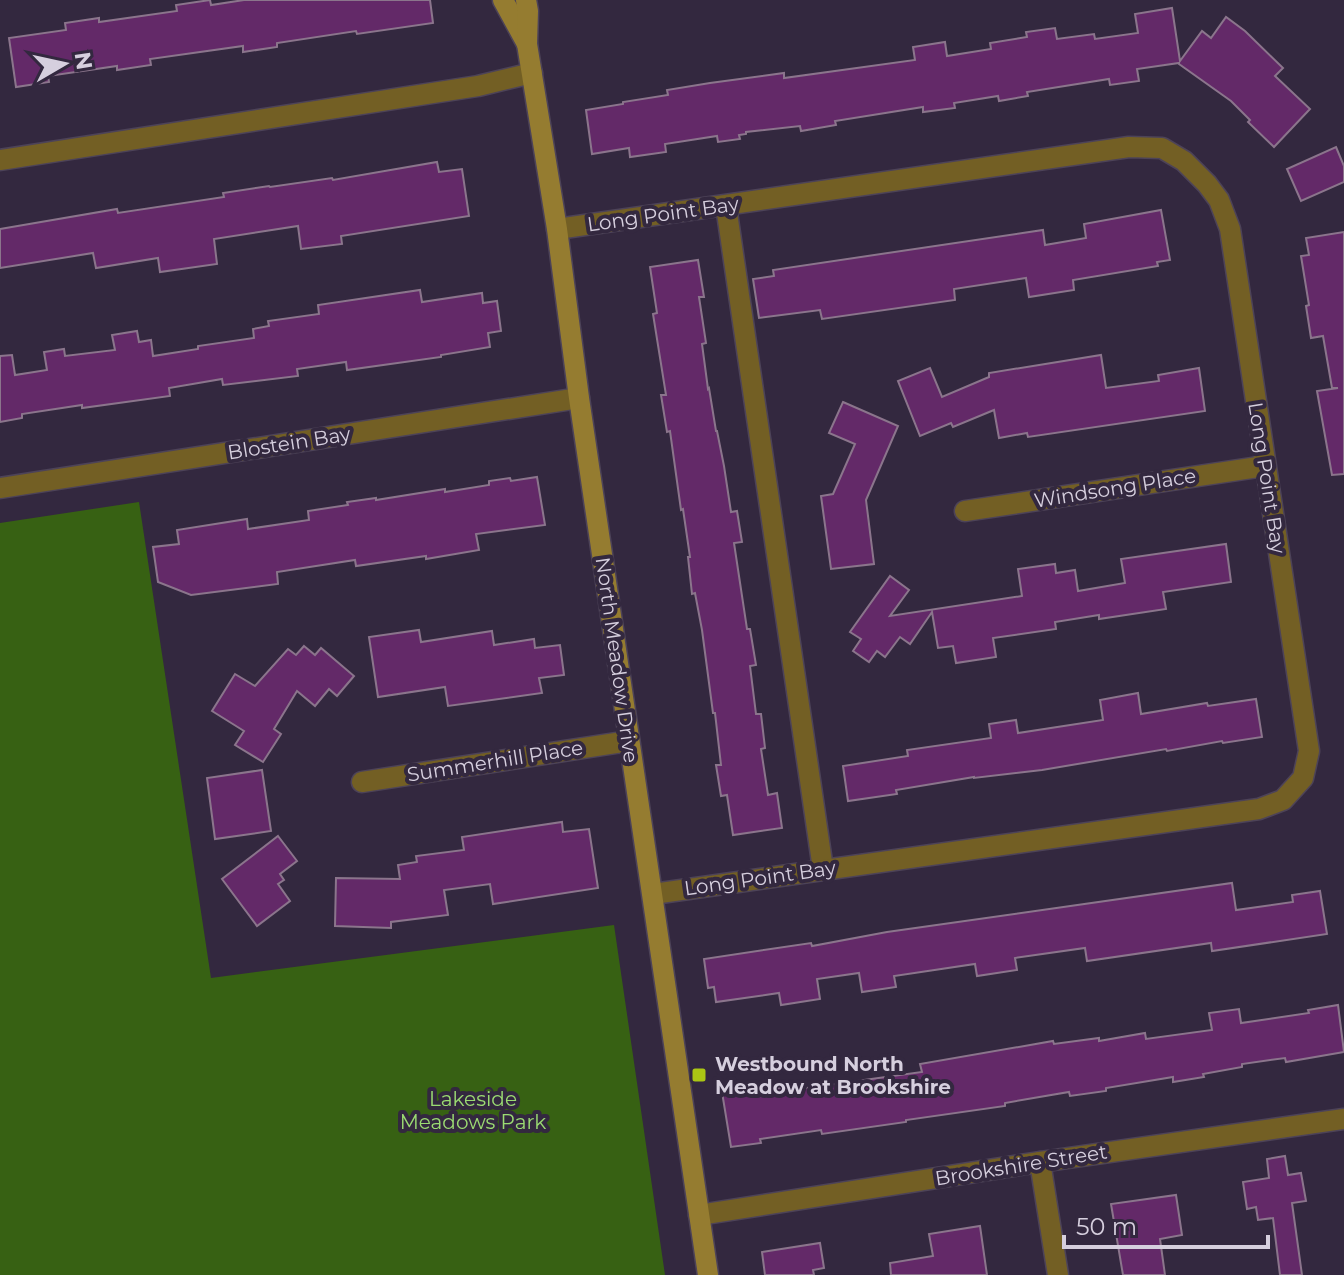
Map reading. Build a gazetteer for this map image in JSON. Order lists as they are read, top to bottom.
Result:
{
  "streets": {
    "street": [
      "Long Point Bay",
      "Blostein Bay",
      "Windsong Place",
      "North Meadow Drive",
      "Summerhill Place",
      "Brookshire Street"
    ]
  },
  "crossings": [
    ["Long Point Bay", "Windsong Place"],
    ["Long Point Bay", "North Meadow Drive"],
    ["Blostein Bay", "North Meadow Drive"],
    ["North Meadow Drive", "Summerhill Place"],
    ["North Meadow Drive", "Brookshire Street"]
  ],
  "parks": ["Lakeside Meadows Park"],
  "places": {
    "transit": ["Westbound North Meadow at Brookshire"]
  },
  "scale_bar": "50 m",
  "north": "right"
}
